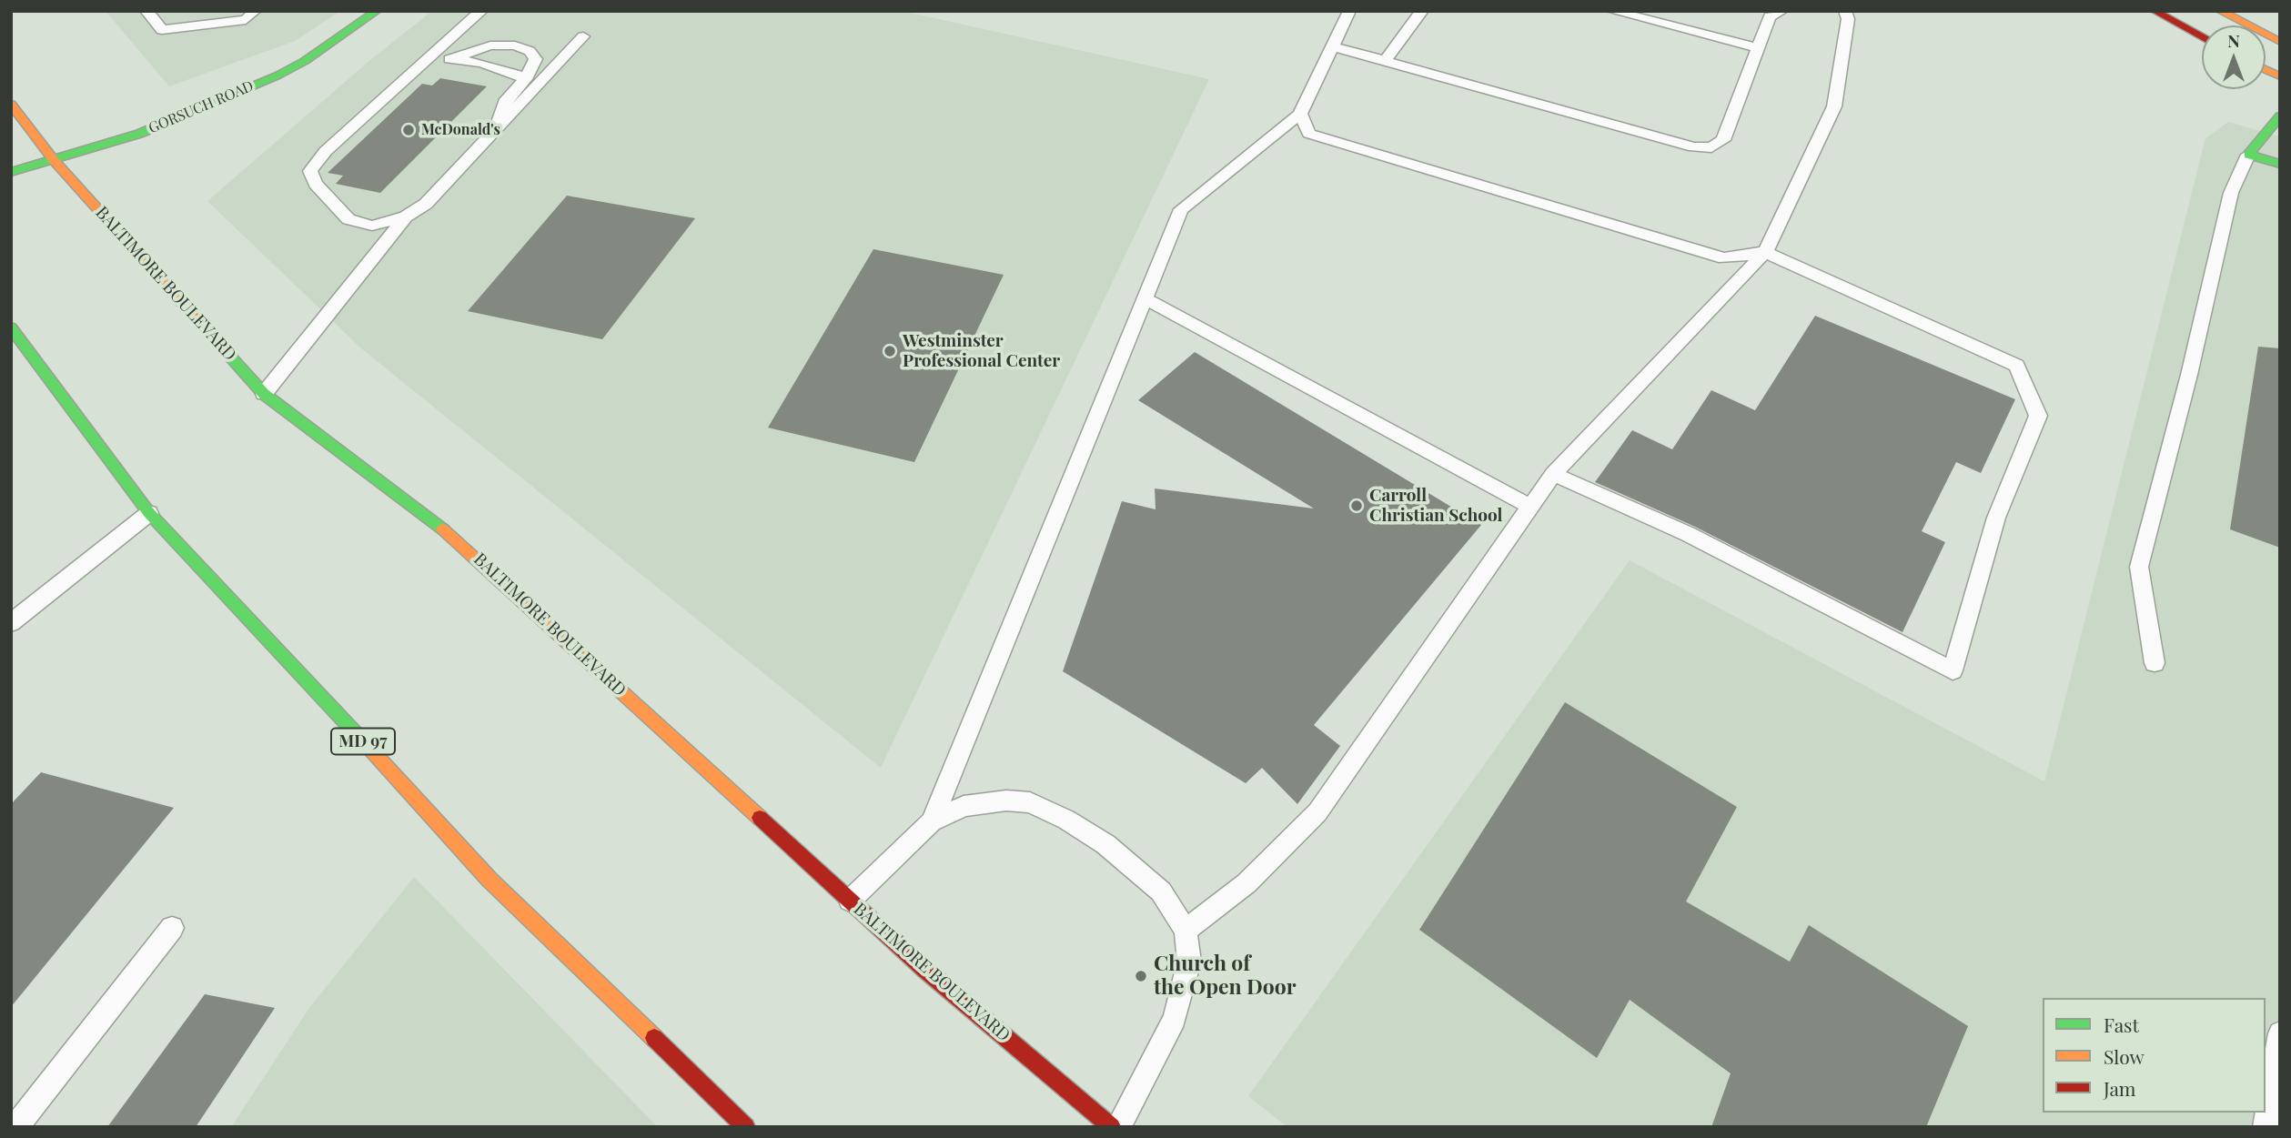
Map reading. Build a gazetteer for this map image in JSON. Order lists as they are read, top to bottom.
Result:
{
  "streets": {
    "main road": ["GORSUCH ROAD", "BALTIMORE BOULEVARD", "MD 97"]
  },
  "crossings": [
    ["GORSUCH ROAD", "BALTIMORE BOULEVARD"]
  ],
  "places": [
    "McDonald's",
    "Westminster Professional Center",
    "Carroll Christian School",
    "Church of the Open Door"
  ],
  "legend": ["Fast", "Slow", "Jam"],
  "north": "top"
}
